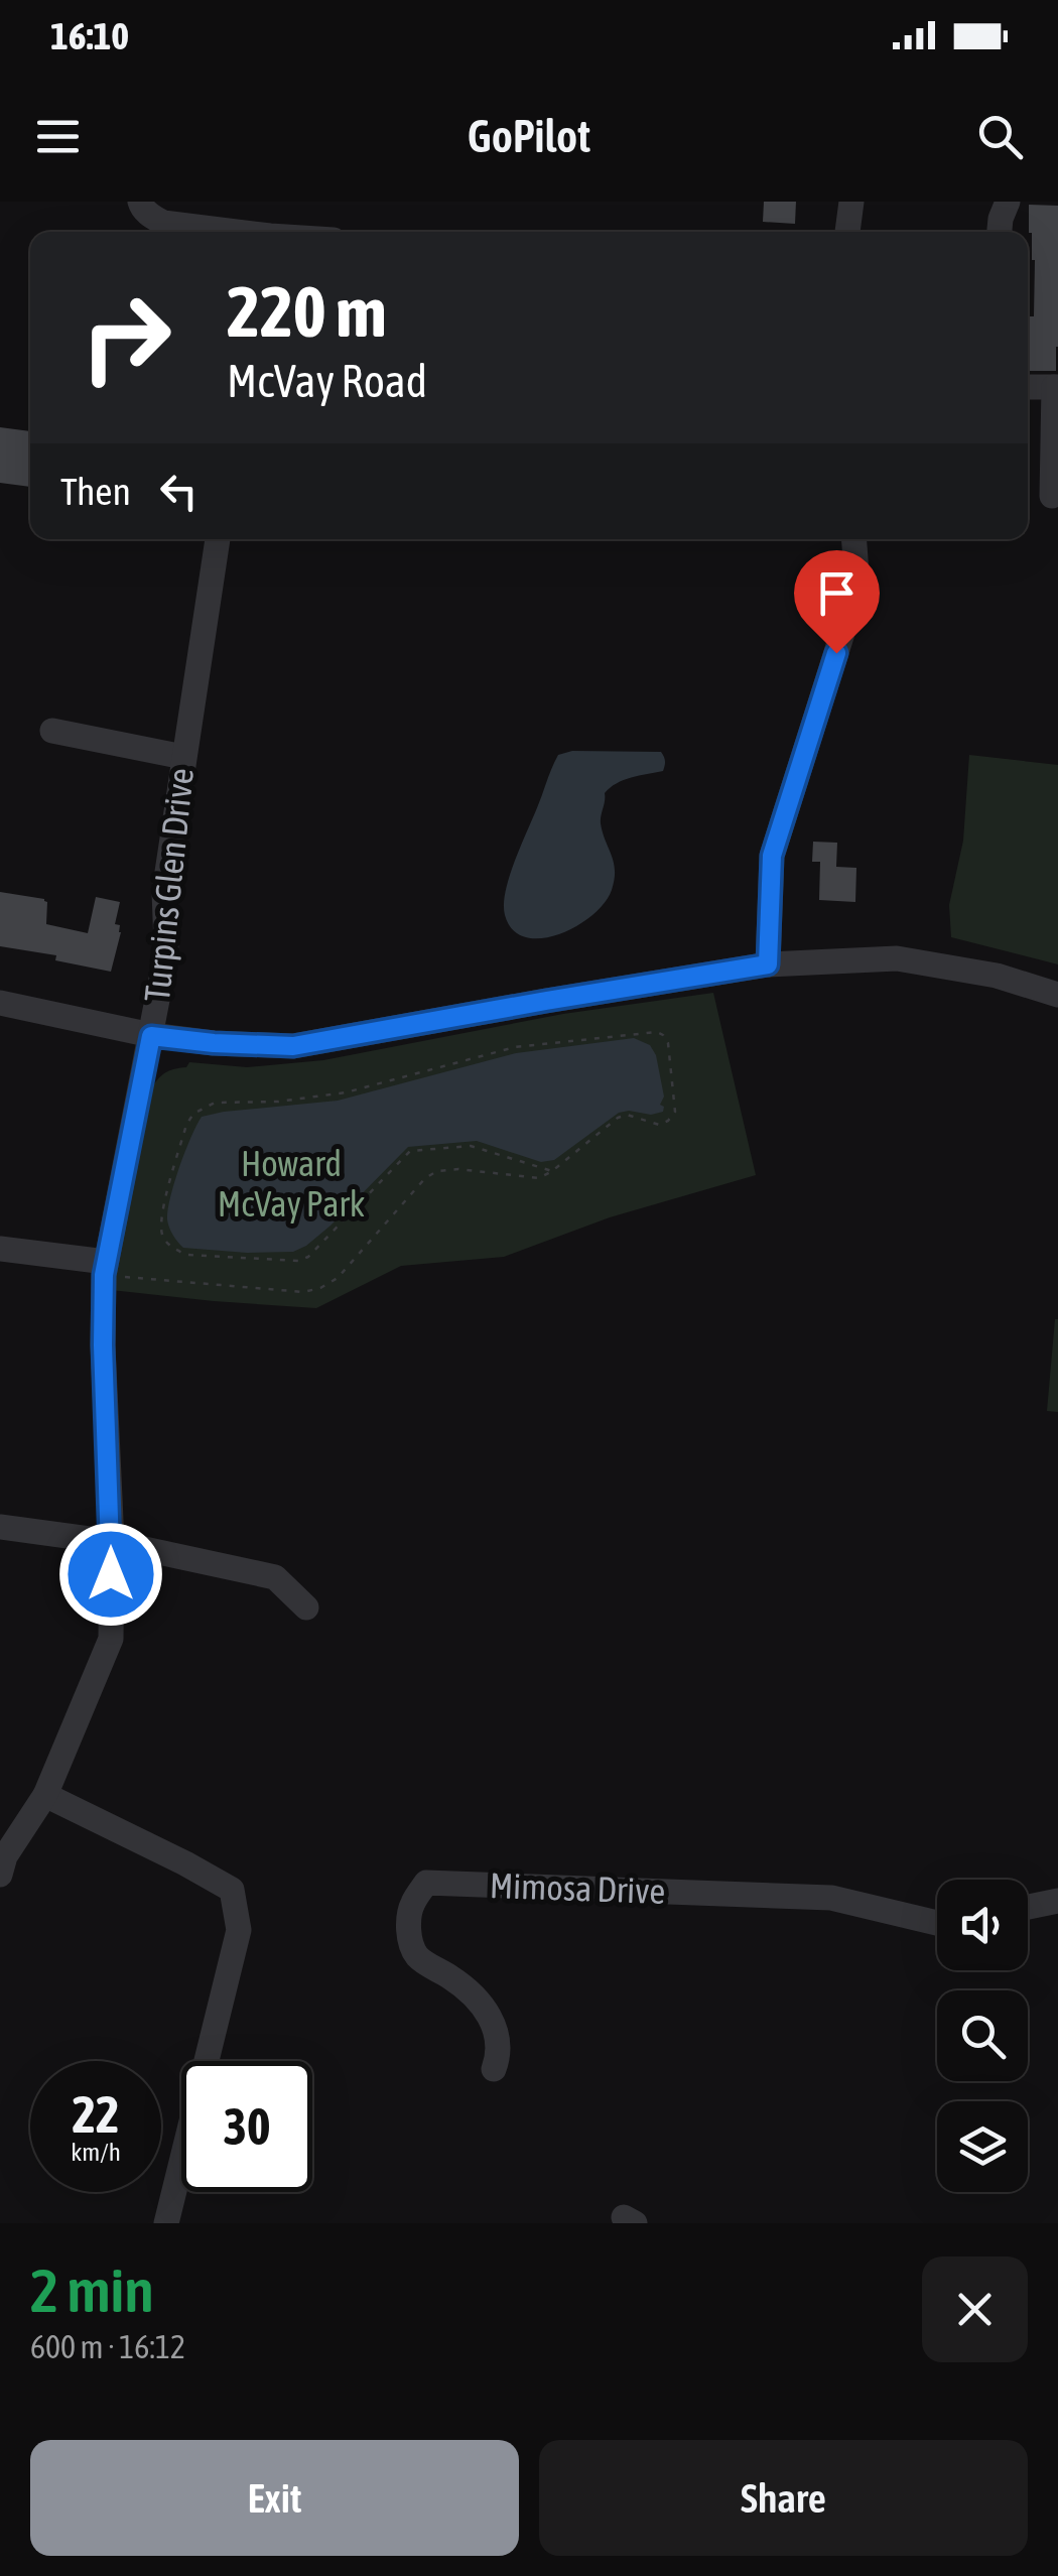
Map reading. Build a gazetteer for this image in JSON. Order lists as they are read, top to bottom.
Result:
{
  "streets": {
    "street": ["Turpins Glen Drive", "Mimosa Drive"]
  },
  "parks": ["Howard McVay Park"],
  "page": {
    "status": "16:10",
    "header": "GoPilot",
    "turn": ["220 m", "McVay Road"],
    "then": "Then",
    "speed": "22 km/h",
    "limit": "30",
    "heading": ["2 min", "600 m · 16:12"],
    "buttons": ["Exit", "Share"]
  }
}
